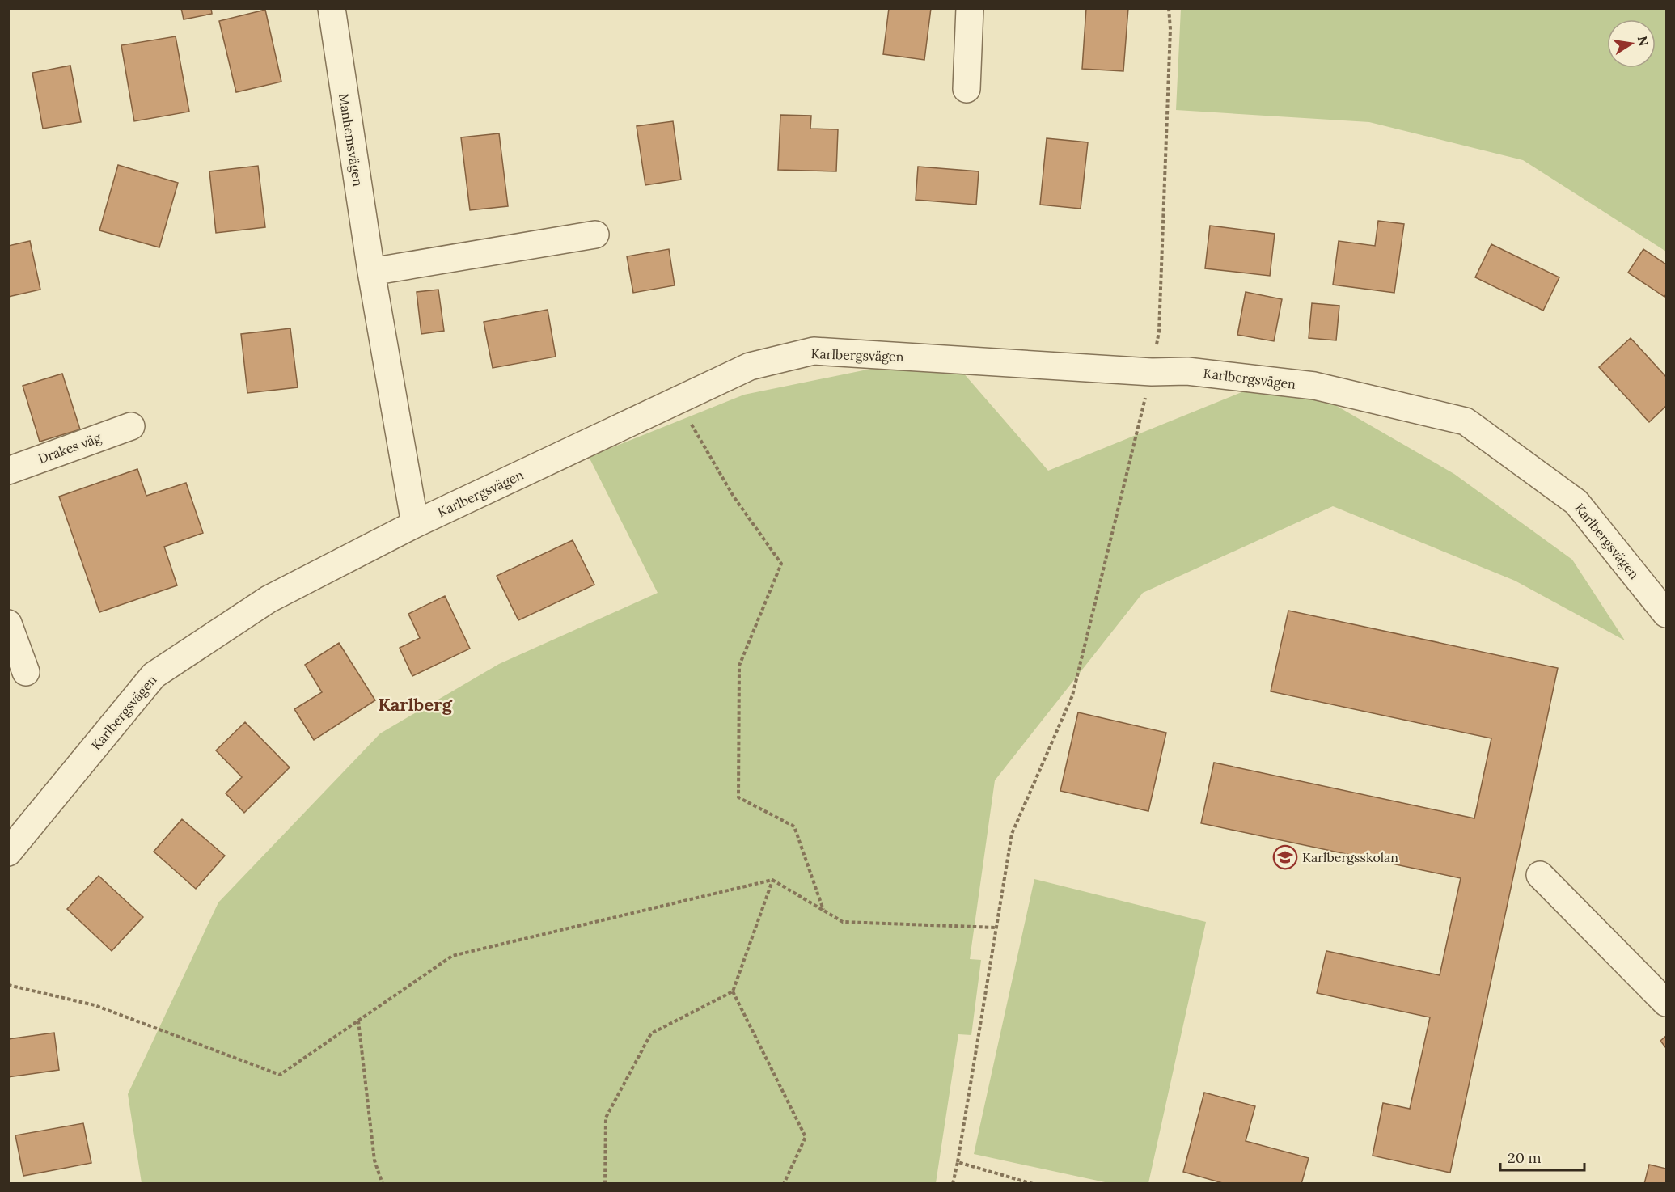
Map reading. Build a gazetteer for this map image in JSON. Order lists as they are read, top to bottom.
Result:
{
  "streets": {
    "street": ["Manhemsvägen", "Karlbergsvägen", "Drakes väg"]
  },
  "crossings": [
    ["Manhemsvägen", "Karlbergsvägen"]
  ],
  "districts": ["Karlberg"],
  "places": {
    "school or university": ["Karlbergsskolan"]
  },
  "scale_bar": "20 m",
  "north": "right"
}
